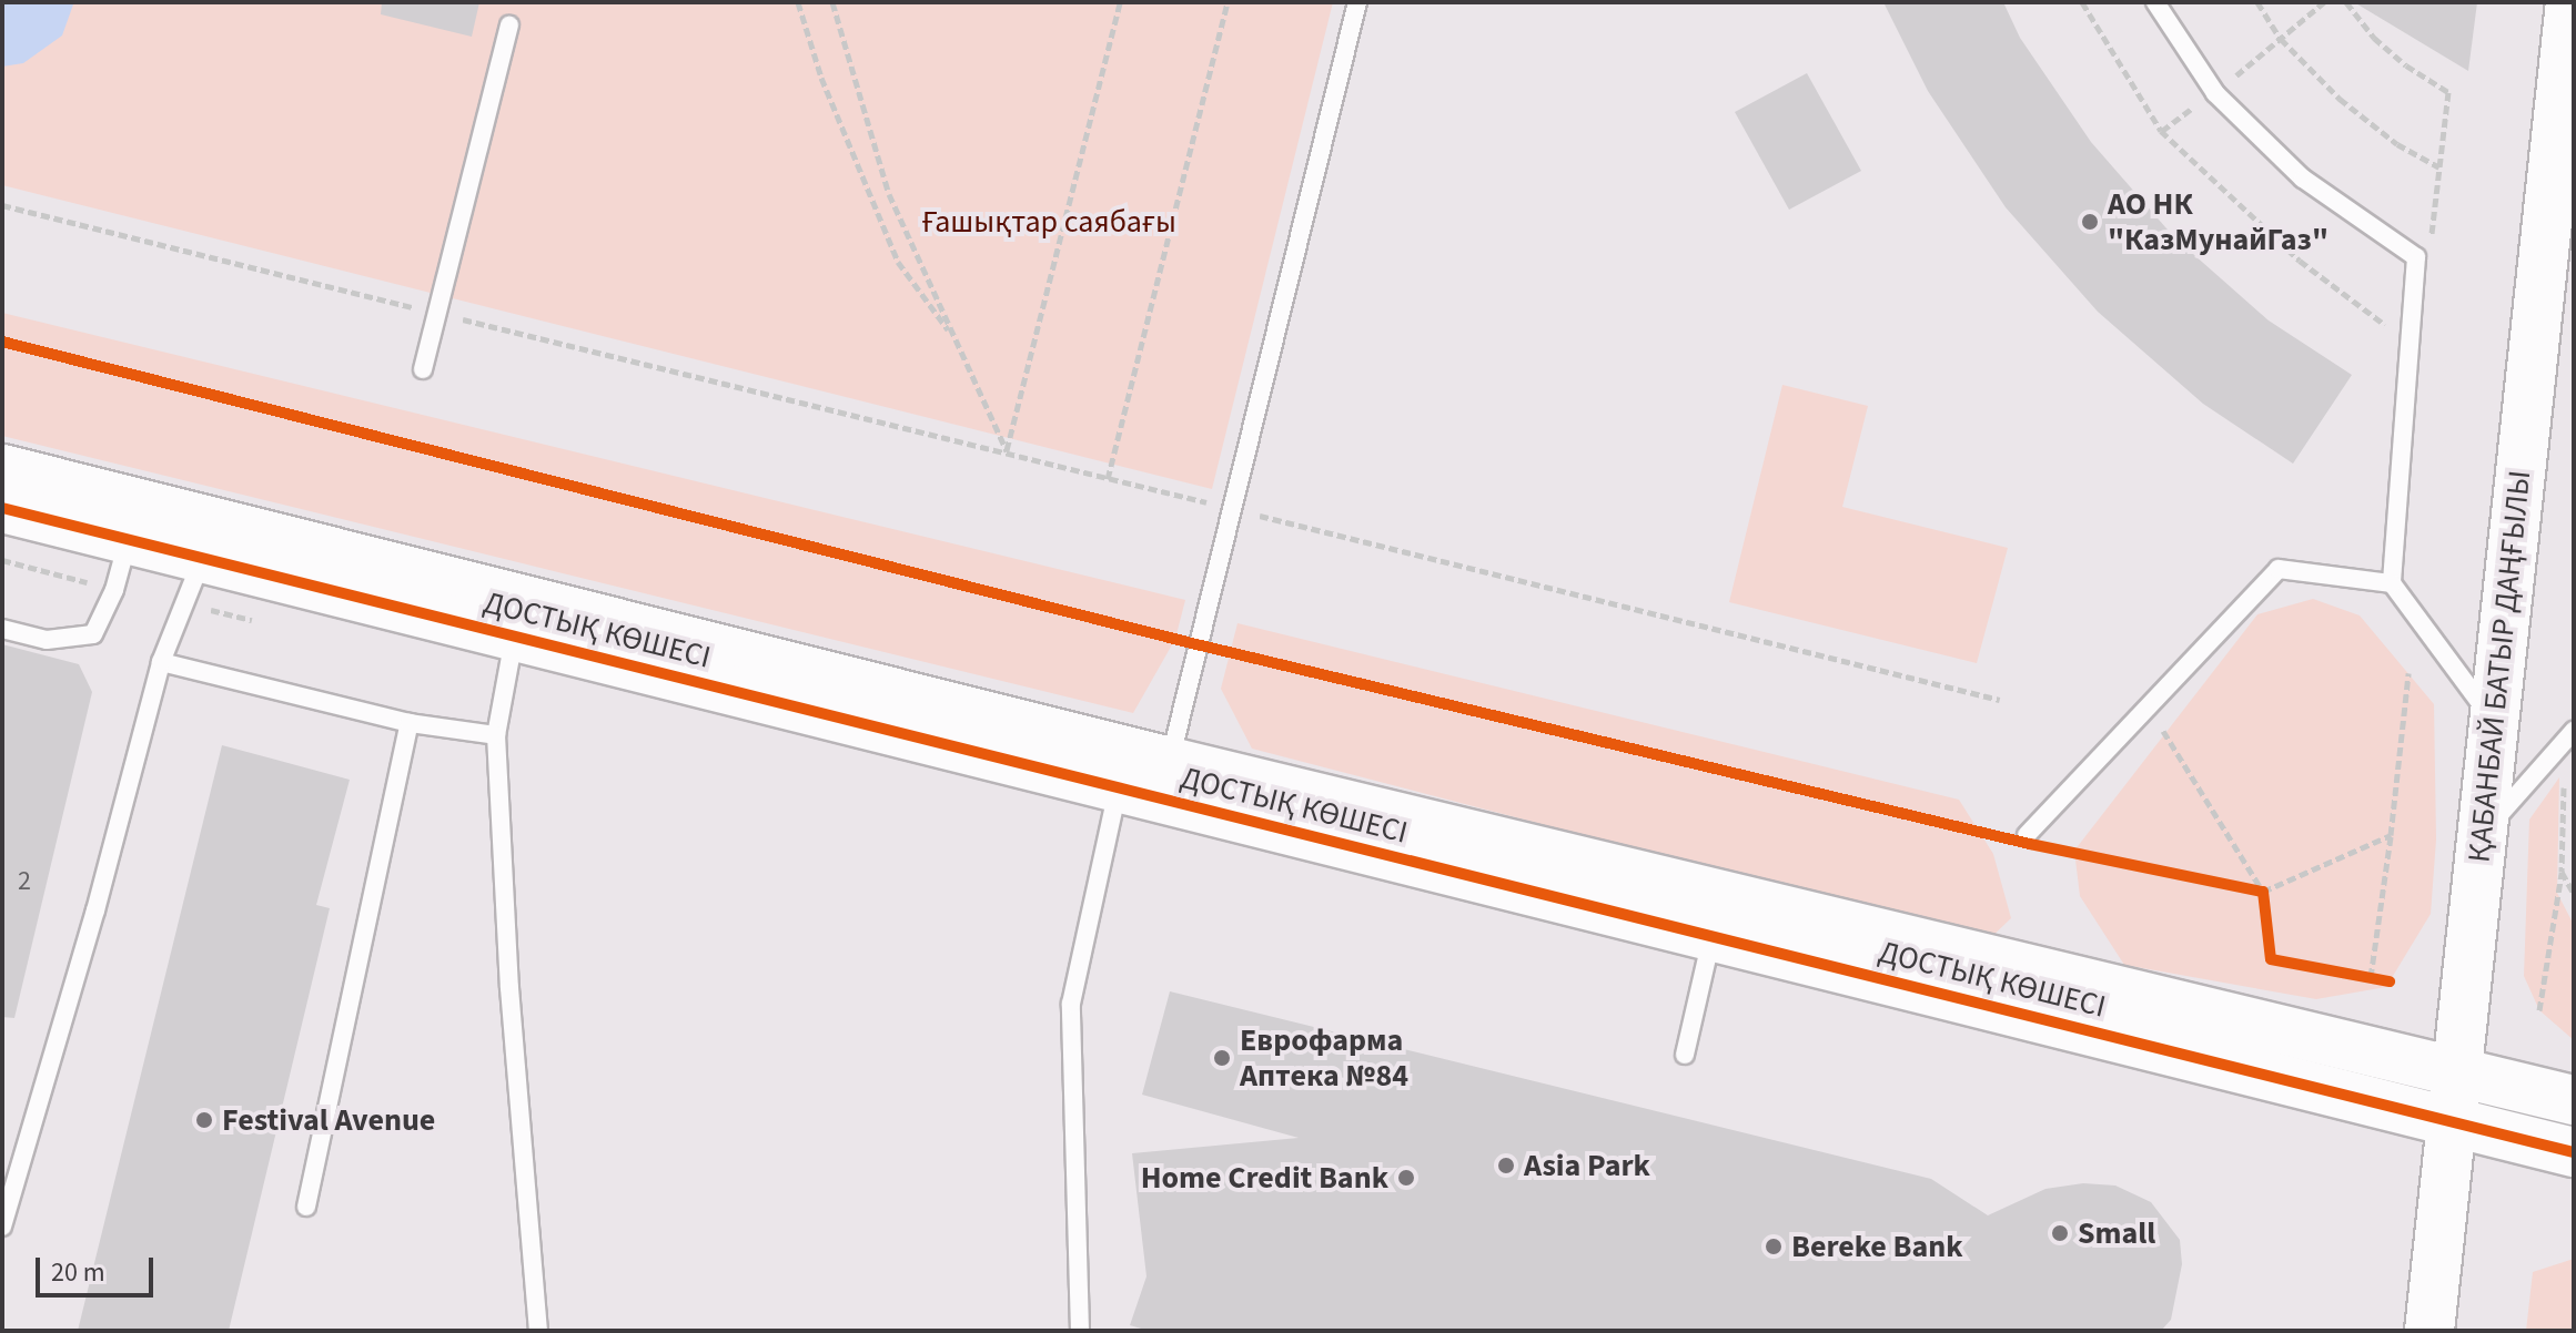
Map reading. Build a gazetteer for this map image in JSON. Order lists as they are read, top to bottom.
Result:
{
  "streets": {
    "street": ["ДОСТЫҚ КӨШЕСІ", "ҚАБАНБАЙ БАТЫР ДАҢҒЫЛЫ"]
  },
  "crossings": [
    ["ДОСТЫҚ КӨШЕСІ", "ҚАБАНБАЙ БАТЫР ДАҢҒЫЛЫ"]
  ],
  "parks": ["Ғашықтар саябағы"],
  "places": [
    "АО НК \"КазМунайГаз\"",
    "Еврофарма Аптека №84",
    "Festival Avenue",
    "Asia Park",
    "Home Credit Bank",
    "Small",
    "Bereke Bank"
  ],
  "house_numbers": ["2"],
  "scale_bar": "20 m"
}
